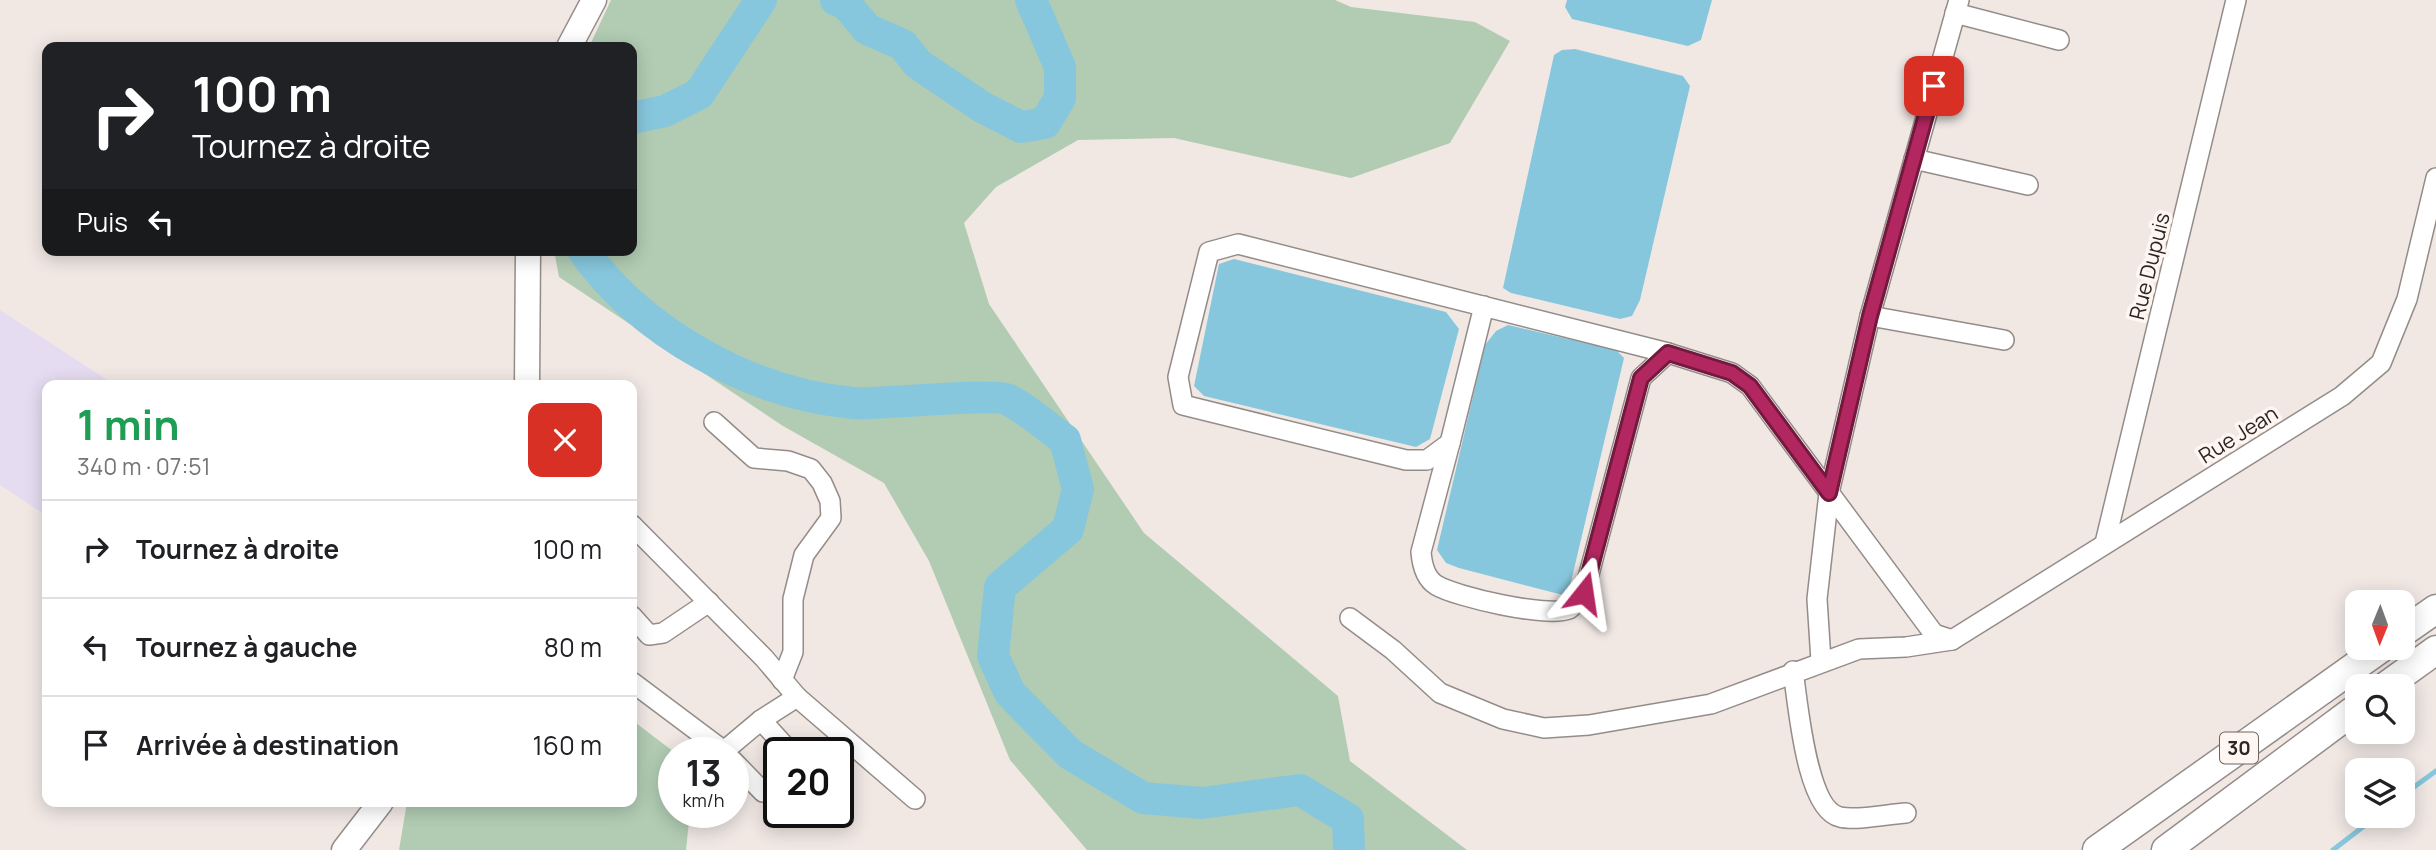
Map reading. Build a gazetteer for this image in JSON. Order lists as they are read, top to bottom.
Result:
{
  "streets": {
    "highway": ["30"],
    "street": ["Rue Dupuis", "Rue Jean"]
  },
  "crossings": [
    ["Rue Dupuis", "Rue Jean"]
  ],
  "north": "bottom",
  "page": {
    "turn": ["100 m", "Tournez à droite"],
    "then": "Puis",
    "heading": ["1 min", "340 m · 07:51"],
    "list": [
      {
        "name": "Tournez à droite",
        "value": "100 m"
      },
      {
        "name": "Tournez à gauche",
        "value": "80 m"
      },
      {
        "name": "Arrivée à destination",
        "value": "160 m"
      }
    ],
    "speed": "13 km/h",
    "limit": "20"
  }
}
